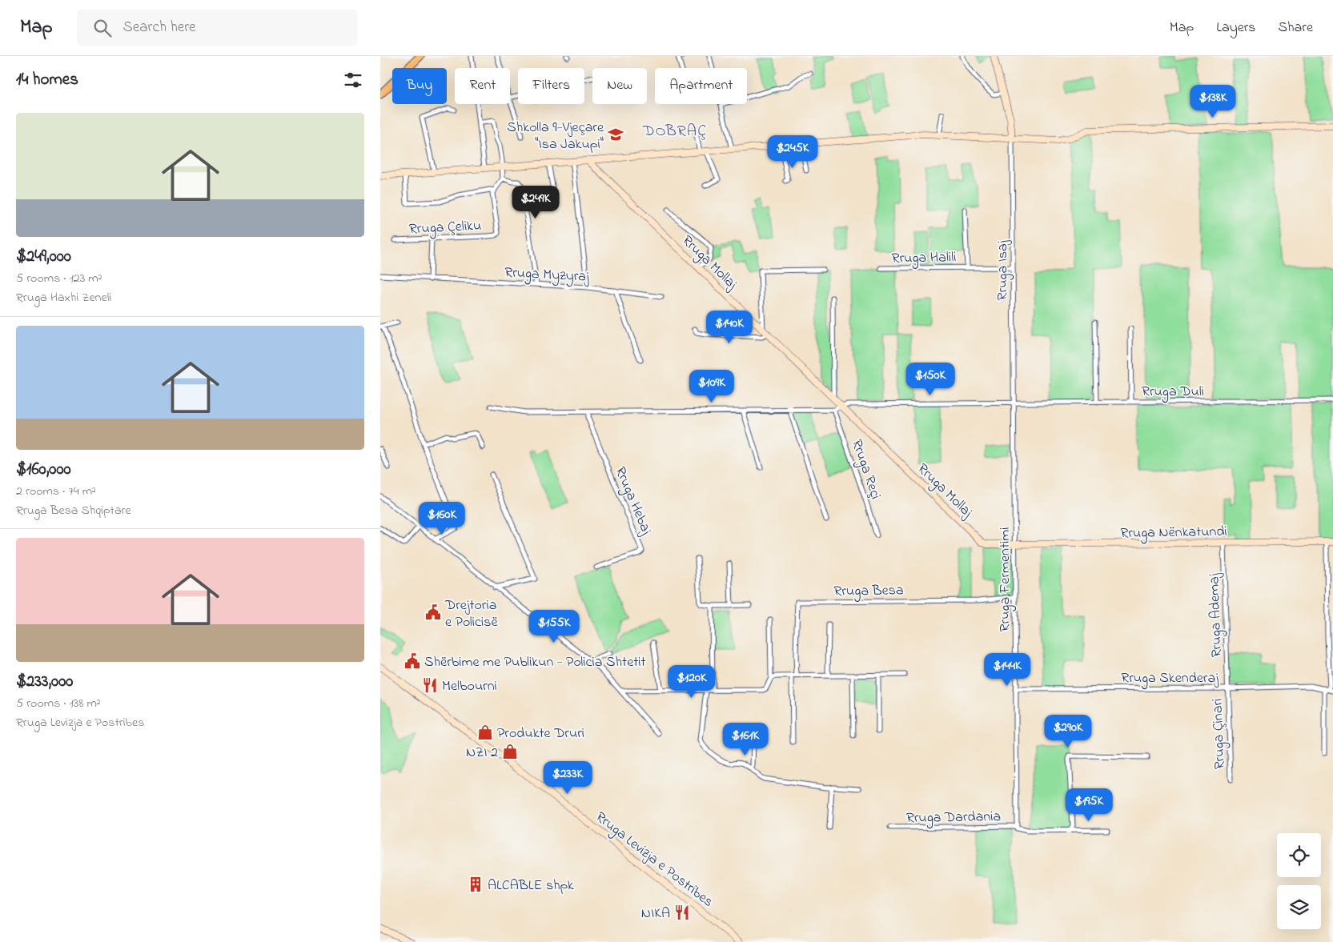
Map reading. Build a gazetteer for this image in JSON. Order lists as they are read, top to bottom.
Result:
{
  "streets": {
    "street": [
      "Rruga Çeliku",
      "Rruga Halili",
      "Rruga Mollaj",
      "Rruga Isaj",
      "Rruga Myzyraj",
      "Rruga Duli",
      "Rruga Reçi",
      "Rruga Hebaj",
      "Rruga Nënkatundi",
      "Rruga Fermentimi",
      "Rruga Besa",
      "Rruga Ademaj",
      "Rruga Skenderaj",
      "Rruga Çinari",
      "Rruga Dardania",
      "Rruga Levizja e Postribes"
    ]
  },
  "crossings": [
    ["Rruga Halili", "Rruga Isaj"],
    ["Rruga Mollaj", "Rruga Duli"],
    ["Rruga Mollaj", "Rruga Nënkatundi"],
    ["Rruga Mollaj", "Rruga Fermentimi"],
    ["Rruga Isaj", "Rruga Duli"],
    ["Rruga Isaj", "Rruga Fermentimi"],
    ["Rruga Duli", "Rruga Fermentimi"],
    ["Rruga Nënkatundi", "Rruga Fermentimi"],
    ["Rruga Nënkatundi", "Rruga Ademaj"],
    ["Rruga Fermentimi", "Rruga Besa"],
    ["Rruga Fermentimi", "Rruga Skenderaj"],
    ["Rruga Fermentimi", "Rruga Dardania"],
    ["Rruga Ademaj", "Rruga Skenderaj"],
    ["Rruga Ademaj", "Rruga Çinari"],
    ["Rruga Skenderaj", "Rruga Çinari"]
  ],
  "districts": ["DOBRAÇ"],
  "places": {
    "school or university": ["Shkolla 9-Vjeçare \"Isa Jakupi\""],
    "public building": ["Drejtoria e Policisë", "Shërbime me Publikun - Policia Shtetit"],
    "restaurant": ["Melbourni", "NIKA"],
    "shop": ["Produkte Druri", "NZI 2"],
    "building": ["ALCABLE shpk"]
  },
  "page": {
    "header": "Map",
    "search": "Search here",
    "nav": ["Map", "Layers", "Share"],
    "heading": "14 homes",
    "chip": [
      "Buy",
      "Rent",
      "Filters",
      "New",
      "Apartment"
    ],
    "price": [
      "$138K",
      "$245K",
      "$249K",
      "$140K",
      "$150K",
      "$109K",
      "$160K",
      "$155K",
      "$144K",
      "$120K",
      "$290K",
      "$161K",
      "$233K",
      "$195K"
    ],
    "list": [
      {
        "name": "$249,000",
        "note": "5 rooms · 123 m² · Rruga Haxhi Zeneli"
      },
      {
        "name": "$160,000",
        "note": "2 rooms · 74 m² · Rruga Besa Shqiptare"
      },
      {
        "name": "$233,000",
        "note": "5 rooms · 138 m² · Rruga Levizja e Postribes"
      }
    ]
  }
}
